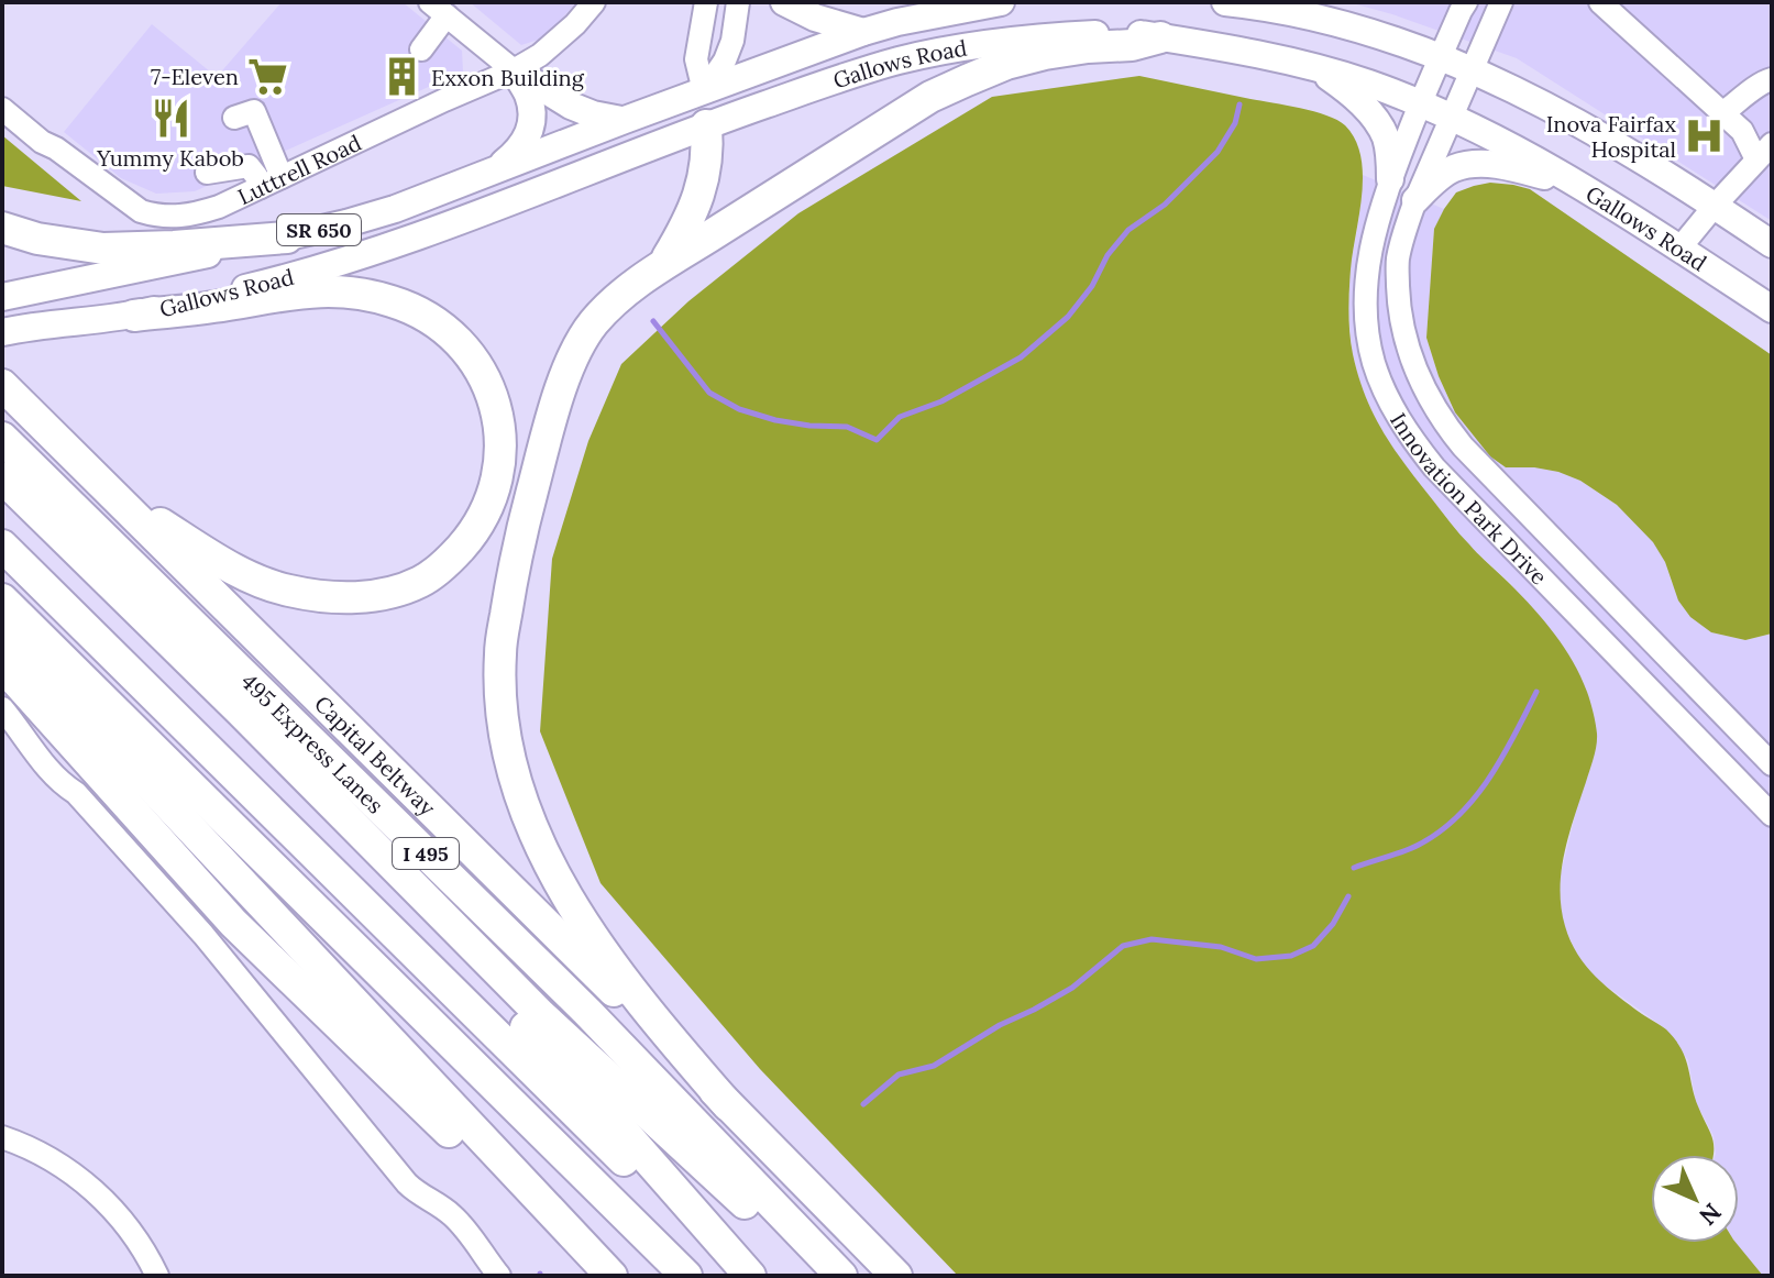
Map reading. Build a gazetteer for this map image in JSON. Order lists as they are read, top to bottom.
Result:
{
  "streets": {
    "highway": ["495 Express Lanes", "Capital Beltway", "I 495"],
    "main road": ["Gallows Road", "SR 650"],
    "street": ["Luttrell Road", "Innovation Park Drive"]
  },
  "crossings": [
    ["Gallows Road", "Innovation Park Drive"]
  ],
  "places": {
    "supermarket": ["7-Eleven"],
    "building": ["Exxon Building"],
    "restaurant": ["Yummy Kabob"],
    "hospital": ["Inova Fairfax Hospital"]
  },
  "north": "bottom right"
}
